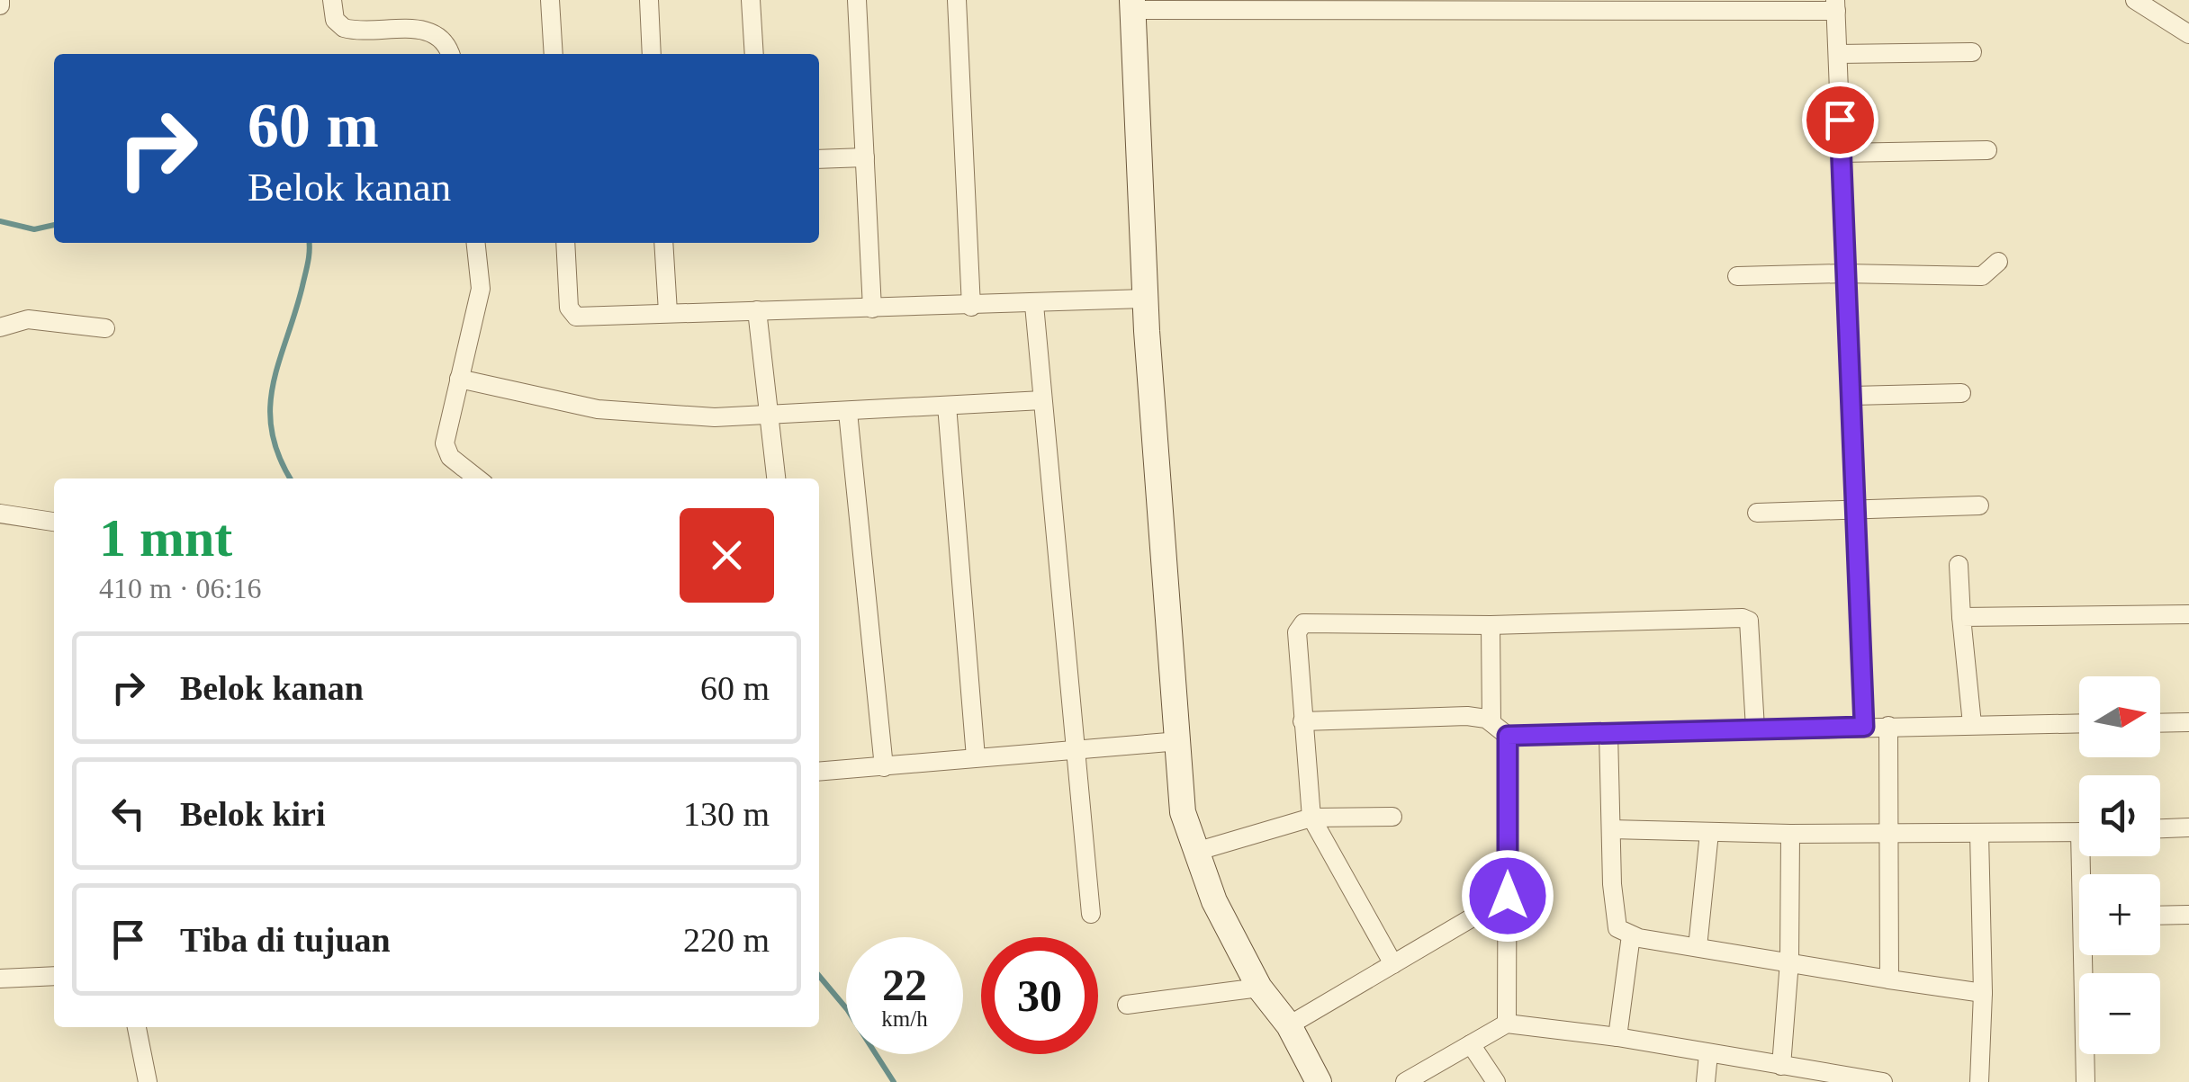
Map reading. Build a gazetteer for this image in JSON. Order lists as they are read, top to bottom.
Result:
{
  "north": "right",
  "page": {
    "turn": ["60 m", "Belok kanan"],
    "heading": ["1 mnt", "410 m · 06:16"],
    "list": [
      {
        "name": "Belok kanan",
        "value": "60 m"
      },
      {
        "name": "Belok kiri",
        "value": "130 m"
      },
      {
        "name": "Tiba di tujuan",
        "value": "220 m"
      }
    ],
    "map_buttons": ["+", "−"],
    "speed": "22 km/h",
    "limit": "30"
  }
}
